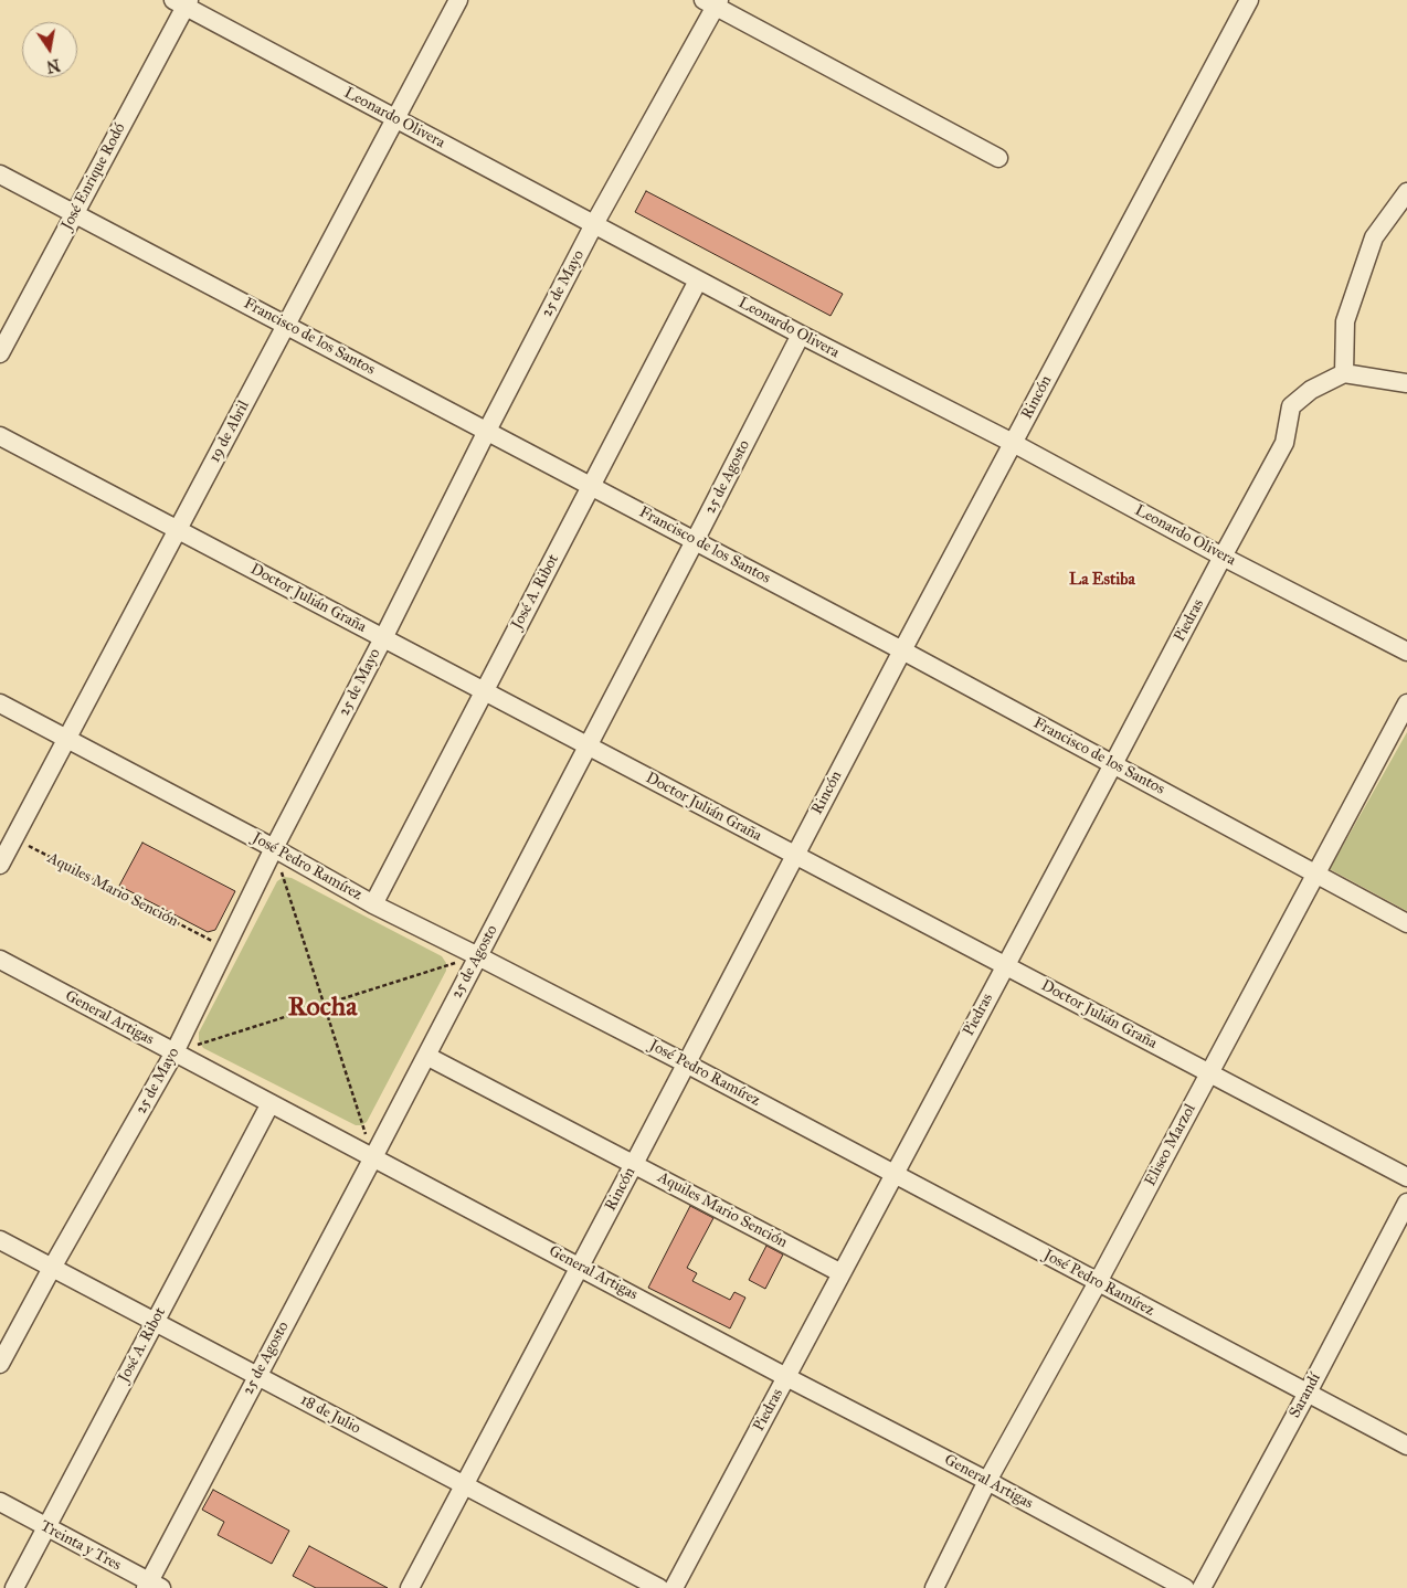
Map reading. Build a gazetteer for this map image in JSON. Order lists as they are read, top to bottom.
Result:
{
  "streets": {
    "street": [
      "Leonardo Olivera",
      "José Enrique Rodó",
      "25 de Mayo",
      "Francisco de los Santos",
      "Rincón",
      "19 de Abril",
      "25 de Agosto",
      "José A. Ribot",
      "Doctor Julián Graña",
      "Piedras",
      "José Pedro Ramírez",
      "Aquiles Mario Sención",
      "General Artigas",
      "Eliseo Marzol",
      "Sarandí",
      "18 de Julio",
      "Treinta y Tres"
    ]
  },
  "crossings": [
    ["Leonardo Olivera", "José Enrique Rodó"],
    ["Leonardo Olivera", "25 de Mayo"],
    ["Leonardo Olivera", "Rincón"],
    ["Leonardo Olivera", "19 de Abril"],
    ["Leonardo Olivera", "25 de Agosto"],
    ["Leonardo Olivera", "José A. Ribot"],
    ["Leonardo Olivera", "Piedras"],
    ["José Enrique Rodó", "Francisco de los Santos"],
    ["25 de Mayo", "Francisco de los Santos"],
    ["25 de Mayo", "Doctor Julián Graña"],
    ["25 de Mayo", "José Pedro Ramírez"],
    ["25 de Mayo", "Aquiles Mario Sención"],
    ["25 de Mayo", "General Artigas"],
    ["25 de Mayo", "18 de Julio"],
    ["Francisco de los Santos", "Rincón"],
    ["Francisco de los Santos", "19 de Abril"],
    ["Francisco de los Santos", "25 de Agosto"],
    ["Francisco de los Santos", "José A. Ribot"],
    ["Francisco de los Santos", "Piedras"],
    ["Francisco de los Santos", "Eliseo Marzol"],
    ["Rincón", "Doctor Julián Graña"],
    ["Rincón", "José Pedro Ramírez"],
    ["Rincón", "Aquiles Mario Sención"],
    ["Rincón", "General Artigas"],
    ["Rincón", "18 de Julio"],
    ["19 de Abril", "Doctor Julián Graña"],
    ["19 de Abril", "José Pedro Ramírez"],
    ["19 de Abril", "Aquiles Mario Sención"],
    ["25 de Agosto", "Doctor Julián Graña"],
    ["25 de Agosto", "José Pedro Ramírez"],
    ["25 de Agosto", "Aquiles Mario Sención"],
    ["25 de Agosto", "General Artigas"],
    ["25 de Agosto", "18 de Julio"],
    ["25 de Agosto", "Treinta y Tres"],
    ["José A. Ribot", "Doctor Julián Graña"],
    ["José A. Ribot", "José Pedro Ramírez"],
    ["José A. Ribot", "General Artigas"],
    ["José A. Ribot", "18 de Julio"],
    ["José A. Ribot", "Treinta y Tres"],
    ["Doctor Julián Graña", "Piedras"],
    ["Doctor Julián Graña", "Eliseo Marzol"],
    ["Piedras", "José Pedro Ramírez"],
    ["Piedras", "Aquiles Mario Sención"],
    ["Piedras", "General Artigas"],
    ["José Pedro Ramírez", "Eliseo Marzol"],
    ["José Pedro Ramírez", "Sarandí"],
    ["General Artigas", "Eliseo Marzol"]
  ],
  "districts": ["La Estiba", "Rocha"],
  "north": "bottom"
}
